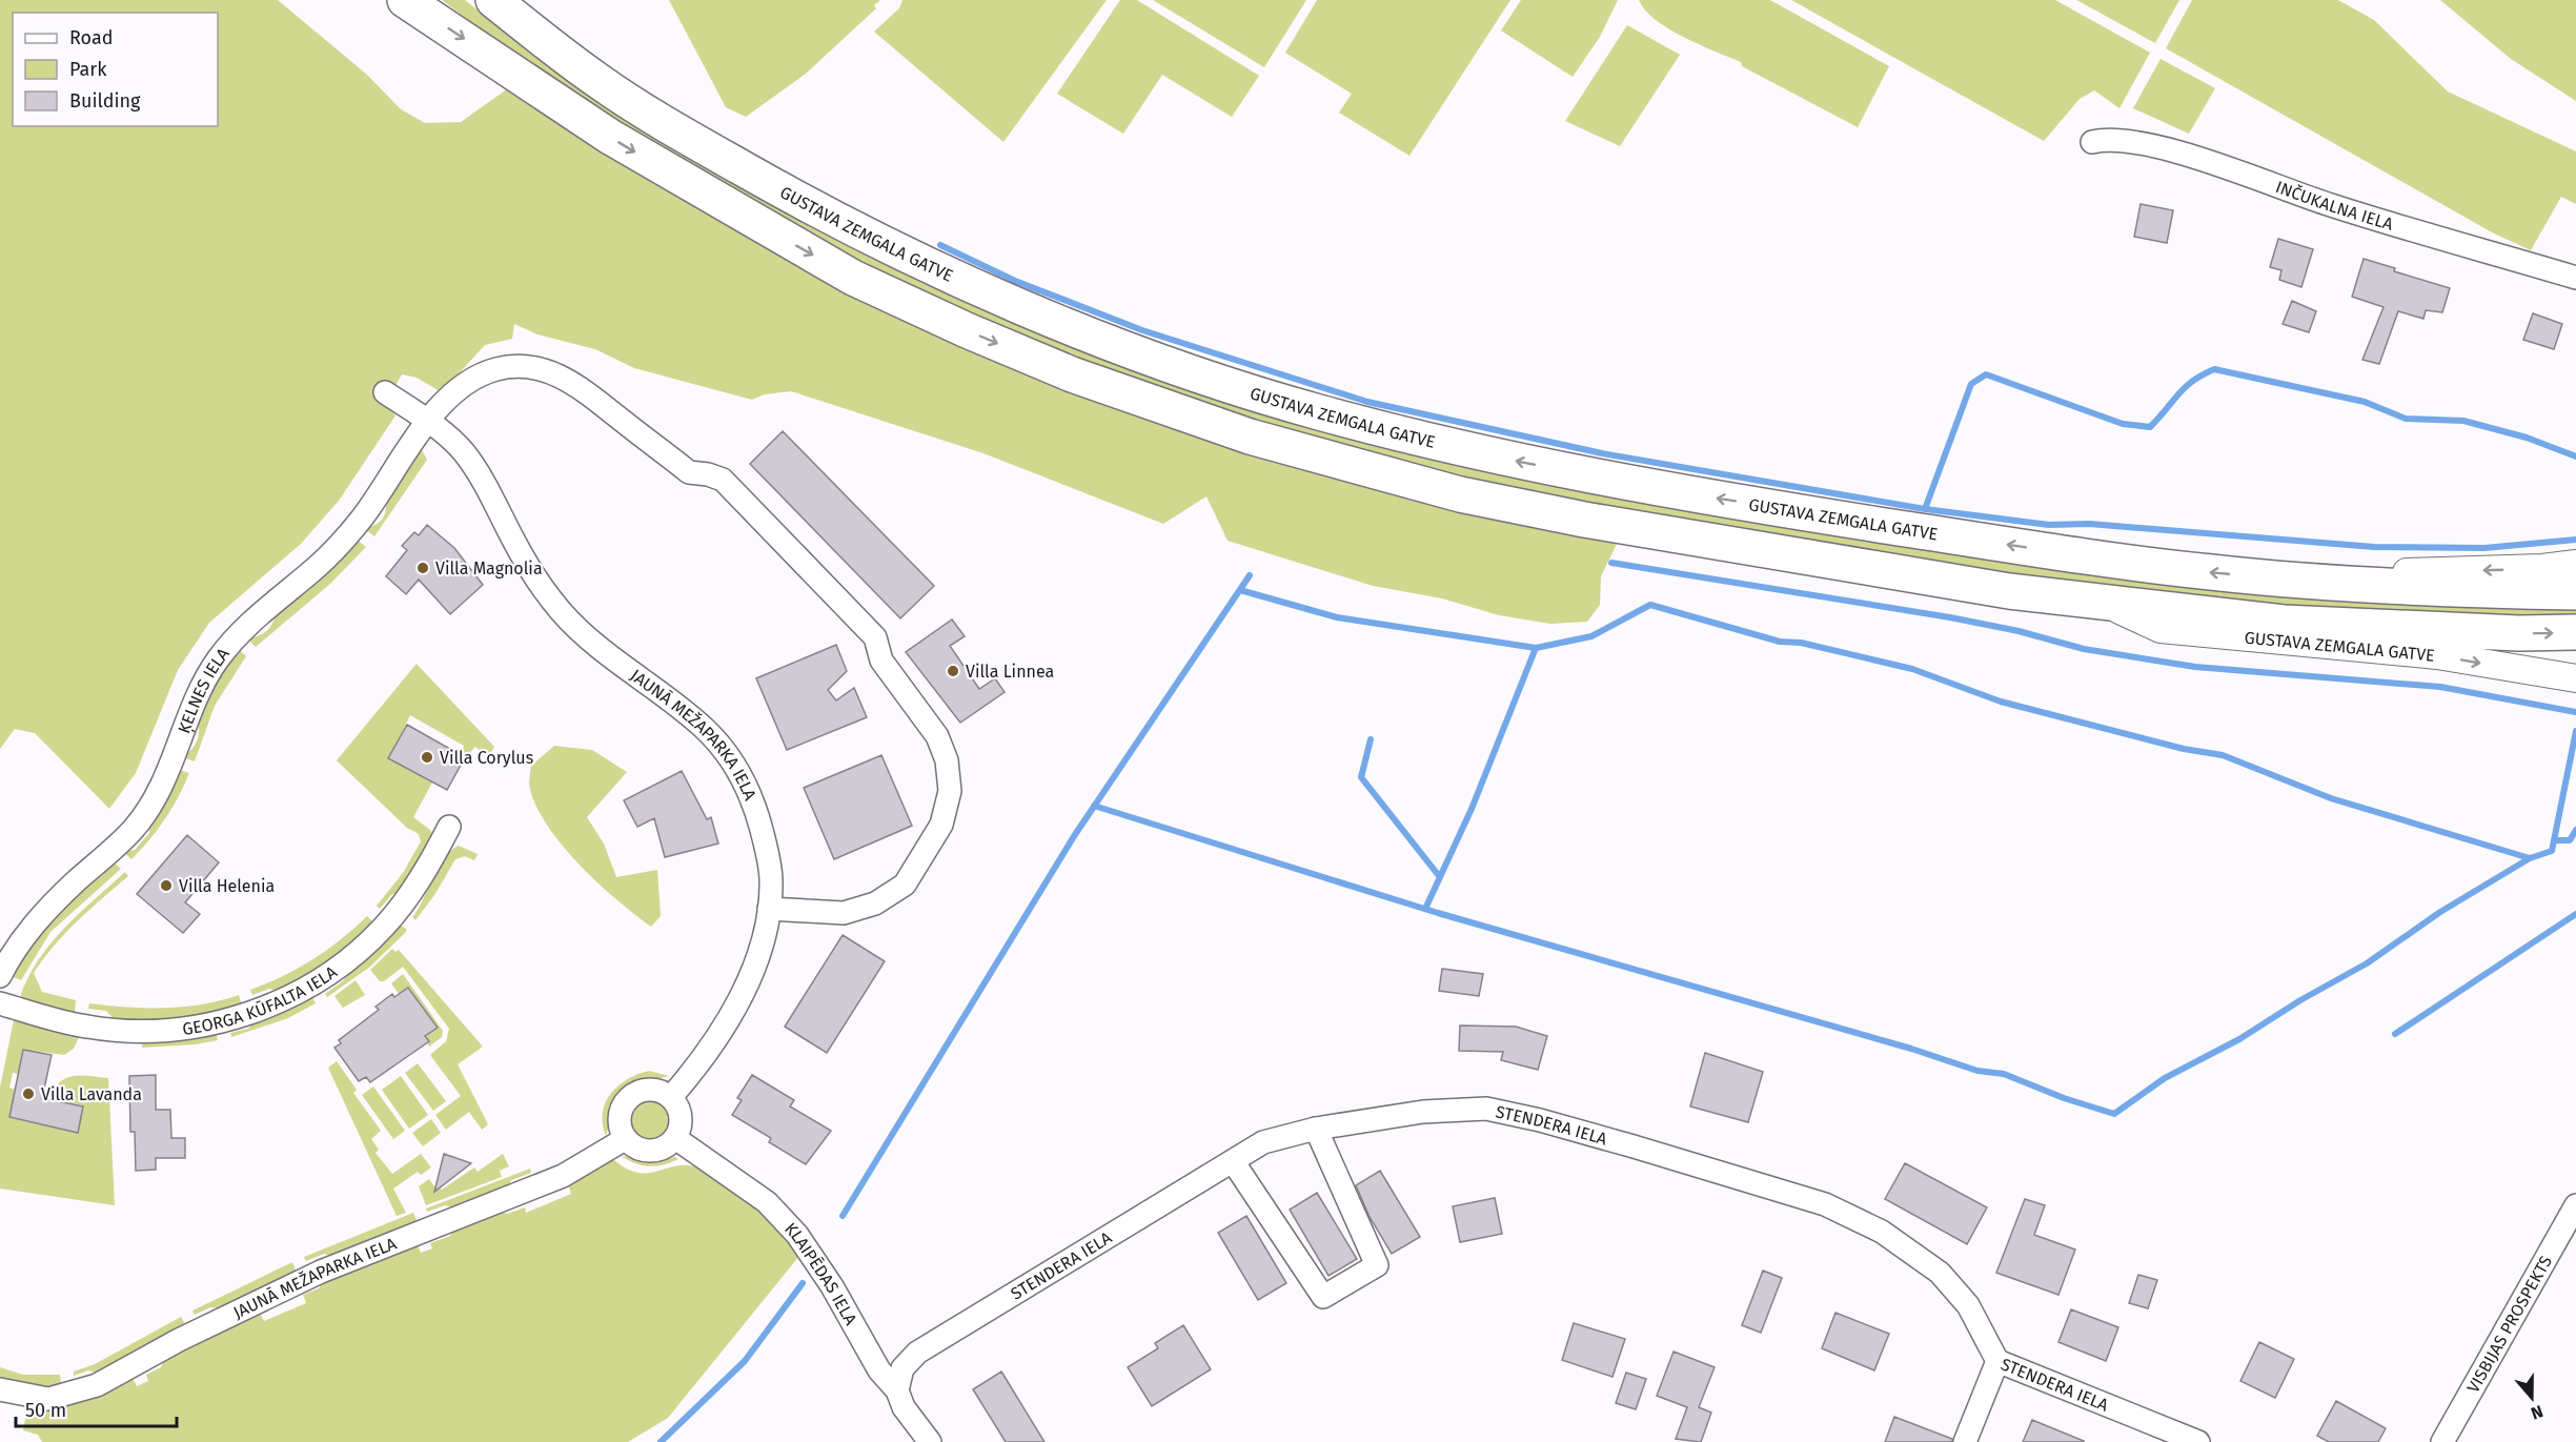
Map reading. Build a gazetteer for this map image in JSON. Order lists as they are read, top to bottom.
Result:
{
  "streets": {
    "main road": ["GUSTAVA ZEMGALA GATVE"],
    "street": [
      "INČUKALNA IELA",
      "ĶELNES IELA",
      "JAUNĀ MEŽAPARKA IELA",
      "GEORGA KŪFALTA IELA",
      "STENDERA IELA",
      "KLAIPĒDAS IELA",
      "VISBIJAS PROSPEKTS"
    ]
  },
  "crossings": [
    ["ĶELNES IELA", "JAUNĀ MEŽAPARKA IELA"],
    ["JAUNĀ MEŽAPARKA IELA", "KLAIPĒDAS IELA"],
    ["STENDERA IELA", "KLAIPĒDAS IELA"]
  ],
  "places": [
    "Villa Magnolia",
    "Villa Linnea",
    "Villa Corylus",
    "Villa Helenia",
    "Villa Lavanda"
  ],
  "legend": ["Road", "Park", "Building"],
  "scale_bar": "50 m",
  "north": "bottom"
}
